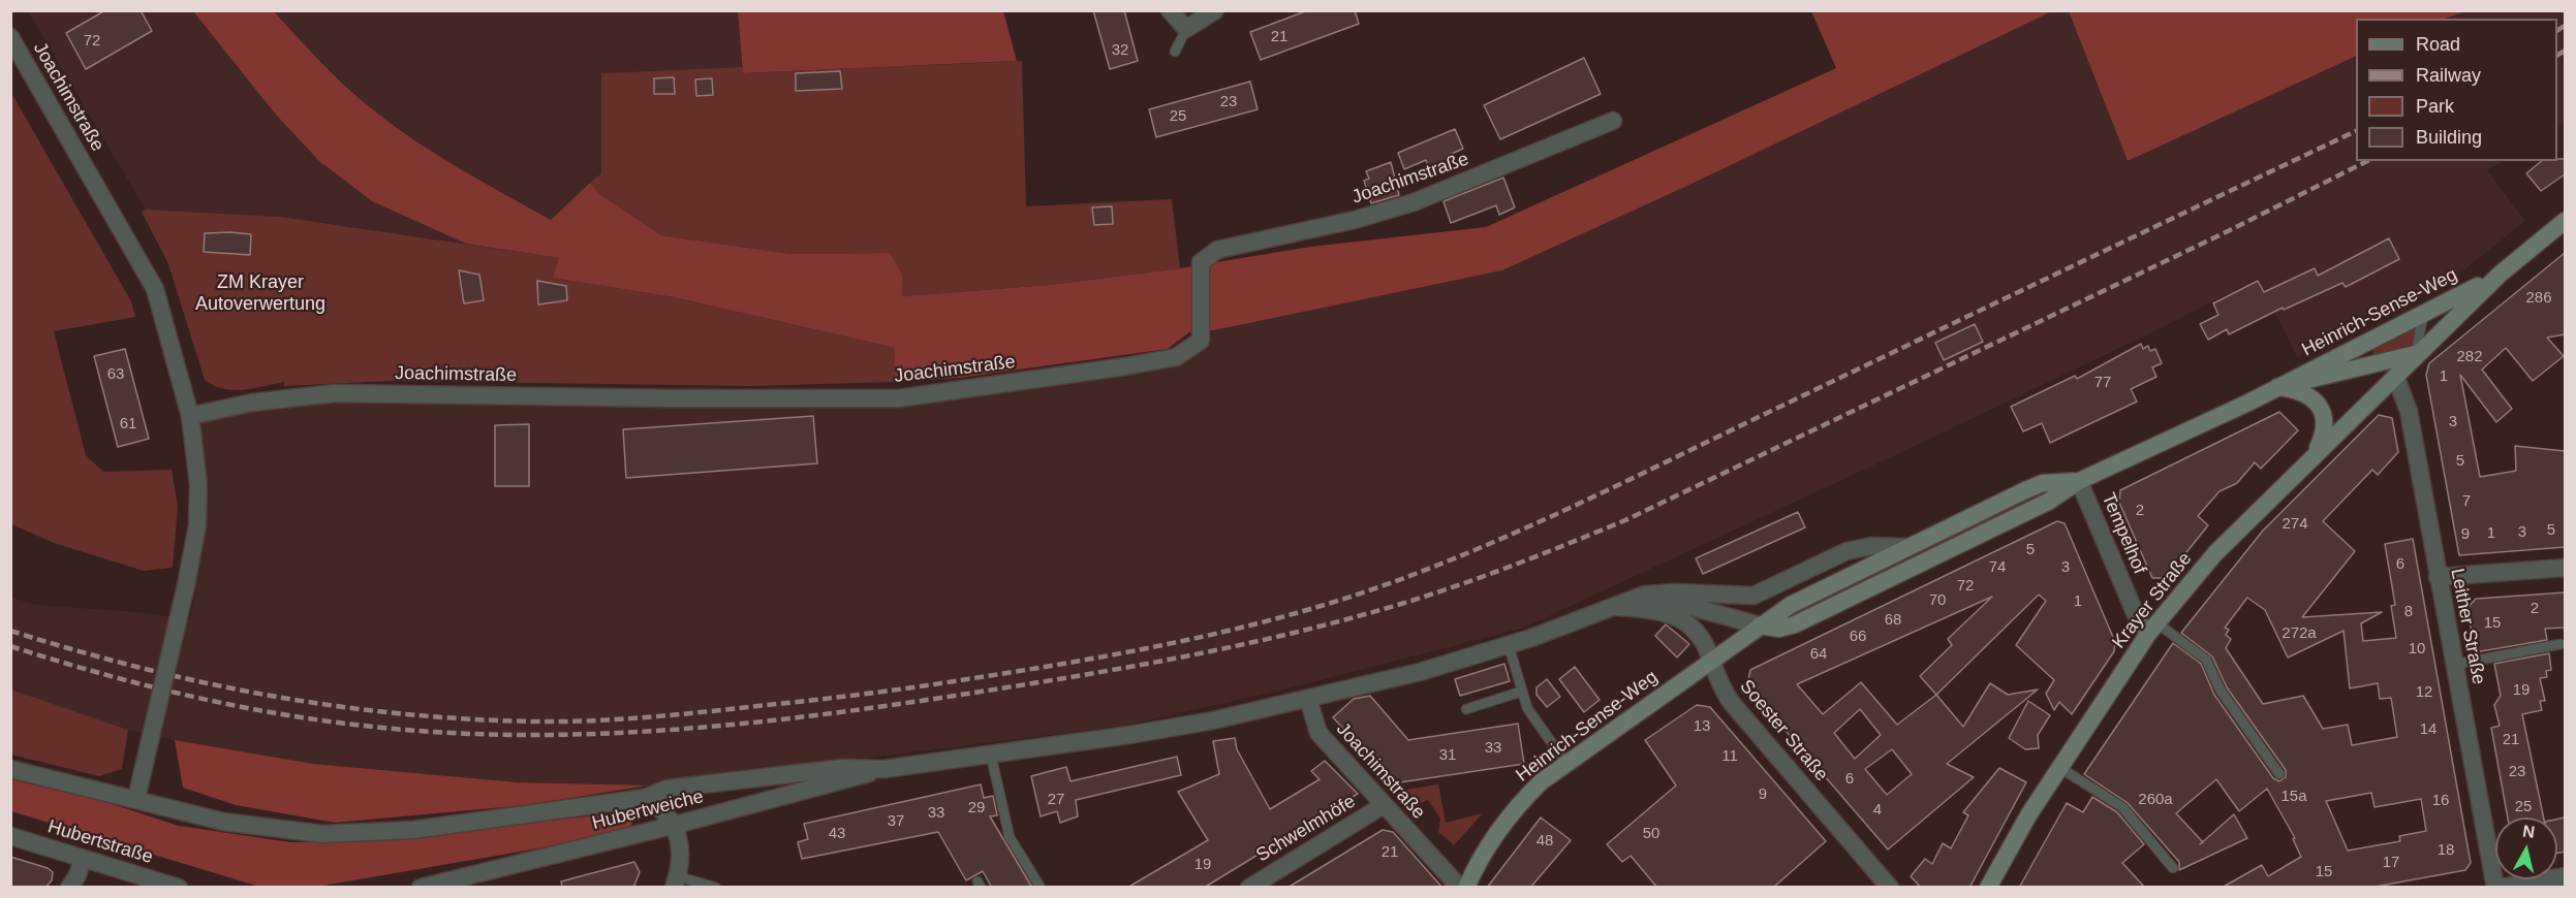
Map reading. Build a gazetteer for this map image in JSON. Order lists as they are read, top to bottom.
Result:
{
  "streets": {
    "main road": ["Heinrich-Sense-Weg", "Krayer Straße"],
    "street": [
      "Joachimstraße",
      "Tempelhof",
      "Leither Straße",
      "Soester Straße",
      "Hubertweiche",
      "Schwelmhöfe",
      "Hubertstraße"
    ]
  },
  "crossings": [
    ["Joachimstraße", "Soester Straße"],
    ["Joachimstraße", "Schwelmhöfe"],
    ["Heinrich-Sense-Weg", "Tempelhof"],
    ["Heinrich-Sense-Weg", "Krayer Straße"],
    ["Heinrich-Sense-Weg", "Leither Straße"],
    ["Heinrich-Sense-Weg", "Soester Straße"],
    ["Tempelhof", "Krayer Straße"],
    ["Krayer Straße", "Leither Straße"]
  ],
  "parks": ["ZM Krayer Autoverwertung"],
  "house_numbers": [
    "21",
    "72",
    "32",
    "23",
    "25",
    "286",
    "282",
    "63",
    "1",
    "77",
    "3",
    "61",
    "5",
    "7",
    "2",
    "274",
    "5",
    "3",
    "1",
    "9",
    "5",
    "6",
    "74",
    "3",
    "72",
    "70",
    "1",
    "2",
    "8",
    "68",
    "15",
    "272a",
    "66",
    "10",
    "64",
    "19",
    "12",
    "13",
    "14",
    "21",
    "33",
    "31",
    "11",
    "23",
    "6",
    "9",
    "15a",
    "27",
    "260a",
    "16",
    "25",
    "29",
    "4",
    "33",
    "37",
    "43",
    "50",
    "48",
    "18",
    "21",
    "17",
    "19",
    "15"
  ],
  "legend": [
    "Road",
    "Railway",
    "Park",
    "Building"
  ],
  "north": "top"
}
